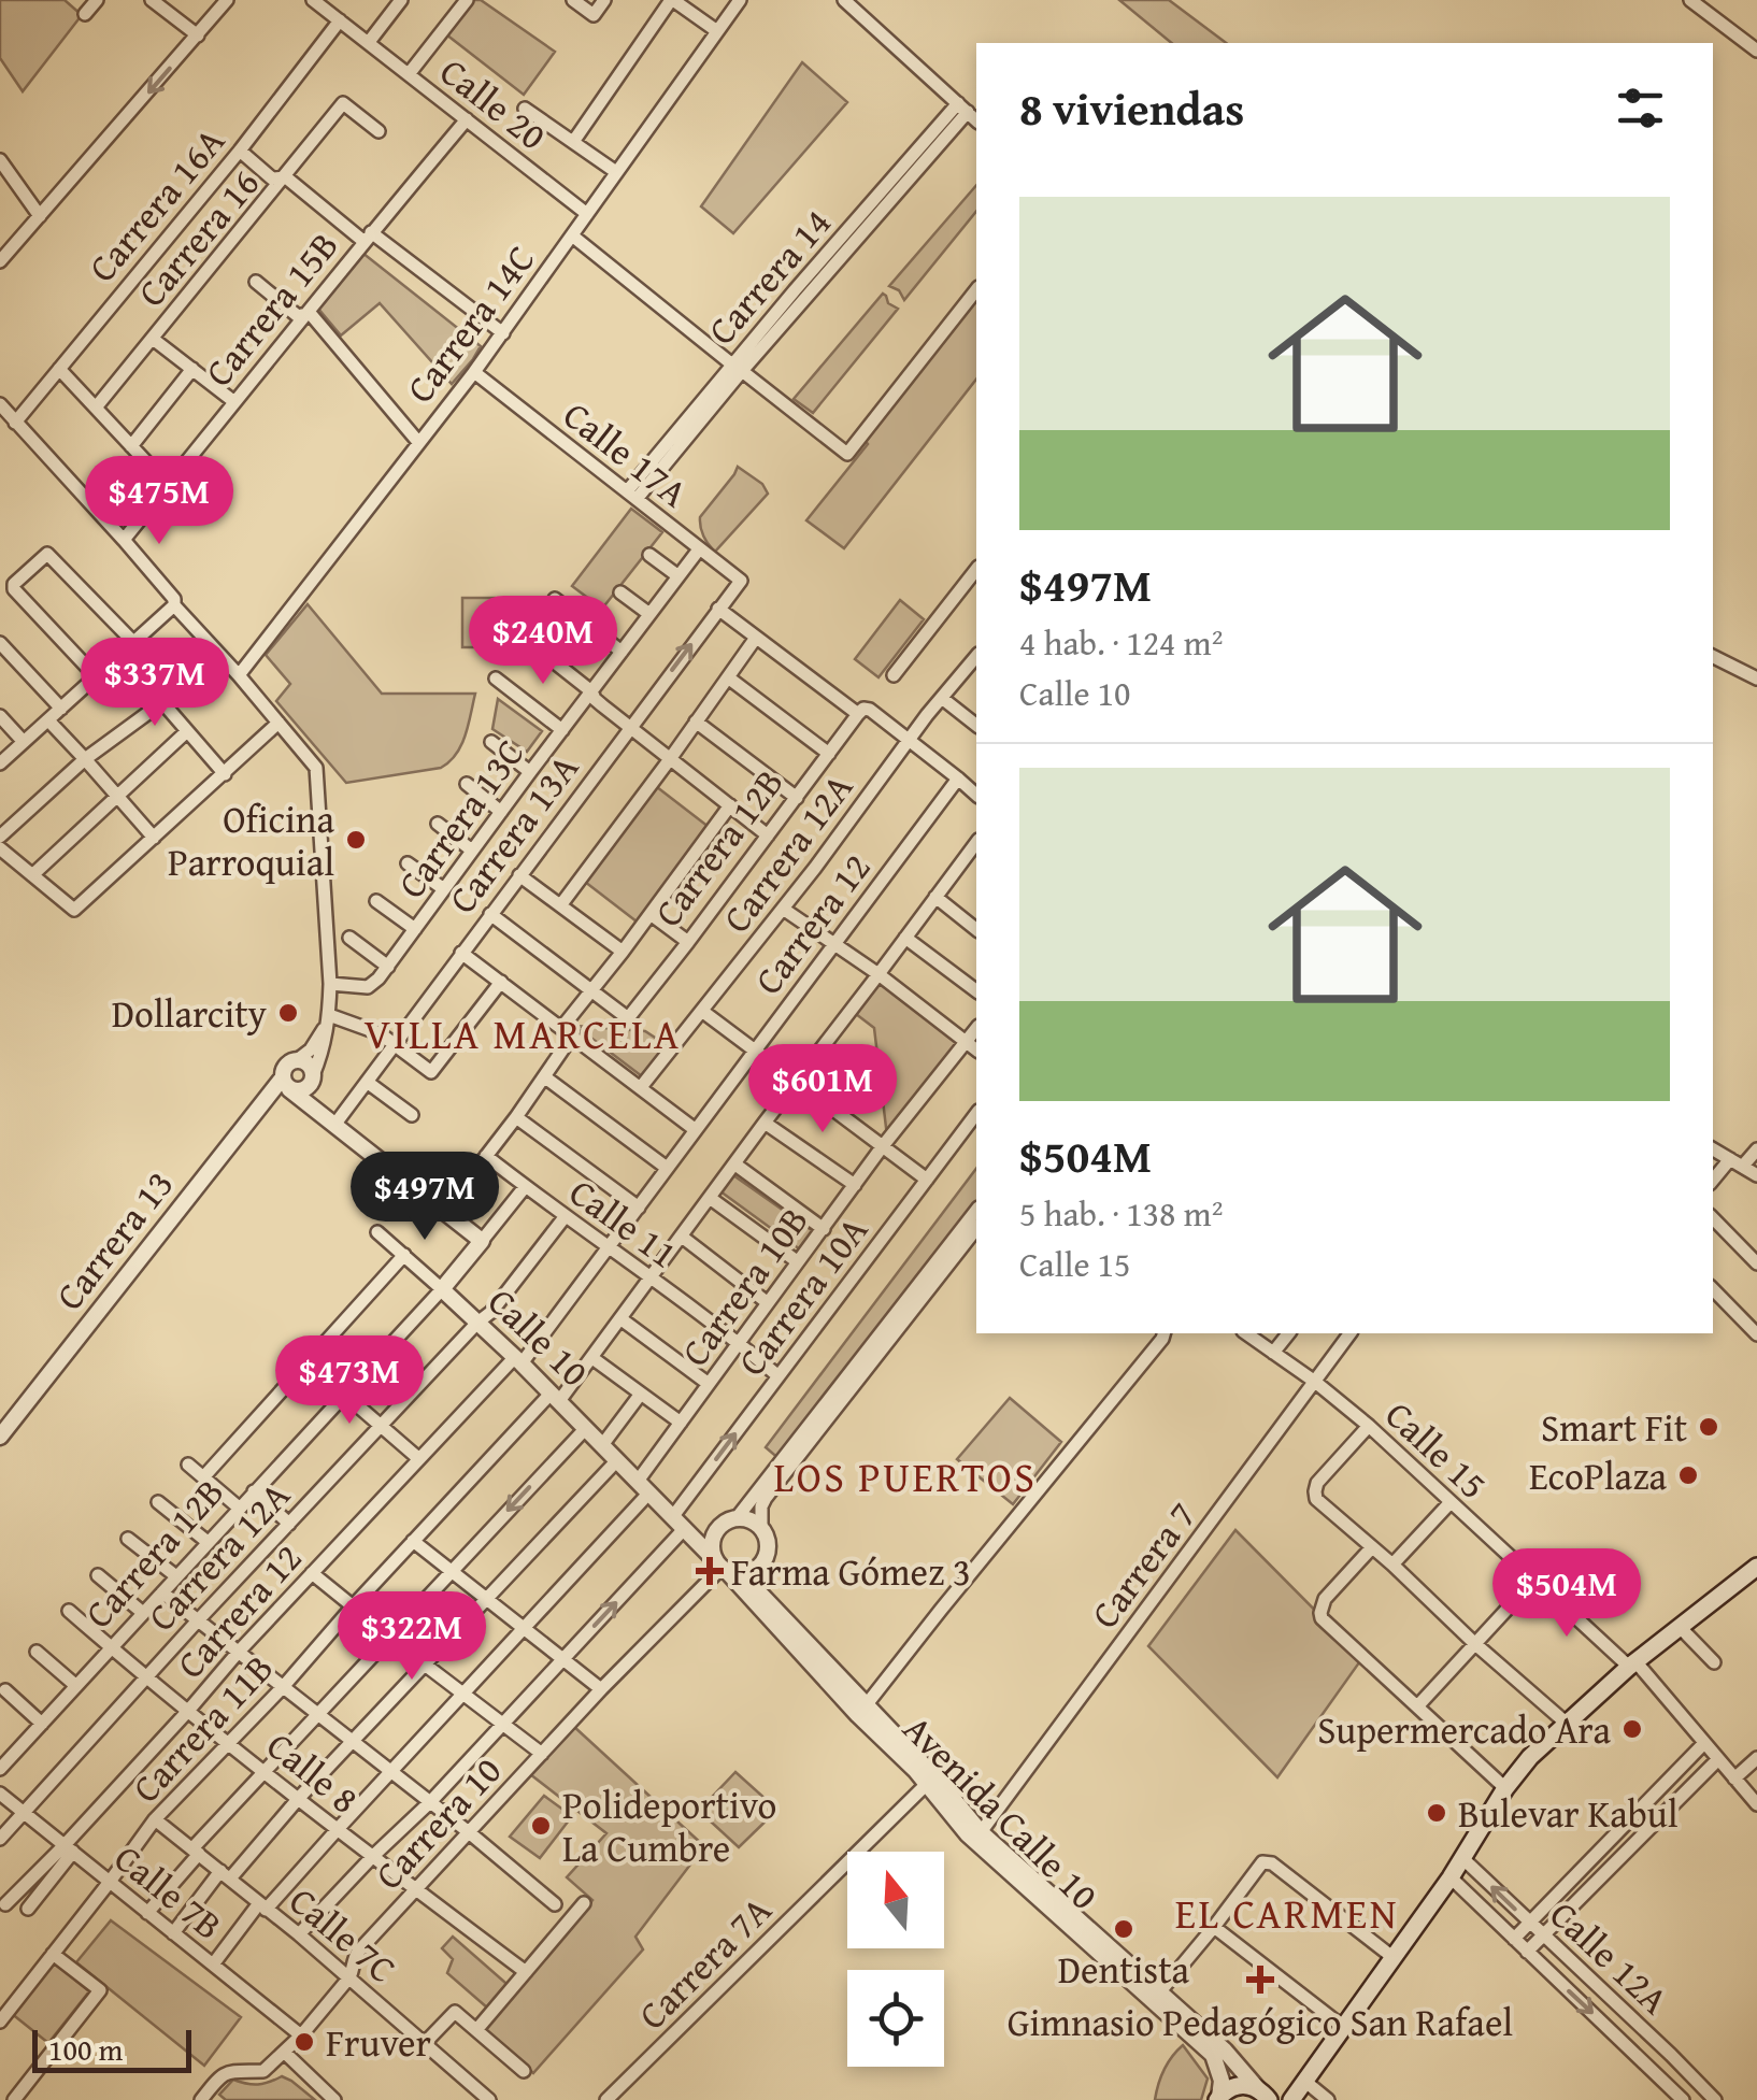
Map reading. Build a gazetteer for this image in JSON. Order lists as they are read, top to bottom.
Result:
{
  "streets": {
    "street": [
      "Calle 20",
      "Carrera 16A",
      "Carrera 16",
      "Carrera 14",
      "Carrera 15B",
      "Carrera 14C",
      "Calle 17A",
      "Carrera 13C",
      "Carrera 13A",
      "Carrera 12B",
      "Carrera 12A",
      "Carrera 12",
      "Calle 11",
      "Carrera 13",
      "Carrera 10B",
      "Carrera 10A",
      "Calle 10",
      "Calle 15",
      "Carrera 7",
      "Carrera 11B",
      "Calle 8",
      "Avenida Calle 10",
      "Carrera 10",
      "Calle 7B",
      "Calle 7C",
      "Calle 12A",
      "Carrera 7A"
    ]
  },
  "crossings": [
    ["Calle 20", "Carrera 16A"],
    ["Calle 20", "Carrera 15B"],
    ["Calle 20", "Carrera 14C"],
    ["Carrera 14", "Calle 17A"],
    ["Carrera 14C", "Calle 17A"],
    ["Calle 17A", "Carrera 13C"],
    ["Calle 17A", "Carrera 13A"],
    ["Carrera 13A", "Calle 10"],
    ["Carrera 12B", "Calle 11"],
    ["Carrera 12B", "Calle 10"],
    ["Carrera 12B", "Calle 8"],
    ["Carrera 12A", "Calle 11"],
    ["Carrera 12A", "Calle 10"],
    ["Carrera 12A", "Calle 8"],
    ["Carrera 12A", "Calle 7B"],
    ["Carrera 12", "Calle 11"],
    ["Carrera 12", "Calle 10"],
    ["Carrera 12", "Calle 8"],
    ["Carrera 12", "Calle 7B"],
    ["Calle 11", "Carrera 10B"],
    ["Calle 11", "Carrera 10A"],
    ["Calle 11", "Carrera 11B"],
    ["Carrera 13", "Calle 10"],
    ["Carrera 10B", "Calle 10"],
    ["Carrera 10B", "Calle 8"],
    ["Carrera 10B", "Avenida Calle 10"],
    ["Carrera 10B", "Calle 7B"],
    ["Carrera 10B", "Calle 7C"],
    ["Carrera 10A", "Calle 8"],
    ["Carrera 10A", "Avenida Calle 10"],
    ["Carrera 10A", "Calle 7C"],
    ["Calle 10", "Carrera 11B"],
    ["Calle 10", "Avenida Calle 10"],
    ["Calle 15", "Carrera 7"],
    ["Carrera 7", "Avenida Calle 10"],
    ["Carrera 11B", "Calle 8"],
    ["Carrera 11B", "Calle 7B"],
    ["Carrera 11B", "Calle 7C"],
    ["Calle 8", "Carrera 10"],
    ["Avenida Calle 10", "Carrera 10"],
    ["Avenida Calle 10", "Carrera 7A"],
    ["Carrera 10", "Calle 7B"],
    ["Carrera 10", "Calle 7C"]
  ],
  "districts": ["VILLA MARCELA", "LOS PUERTOS", "EL CARMEN"],
  "places": {
    "other": [
      "Oficina Parroquial",
      "Dollarcity",
      "Smart Fit",
      "EcoPlaza",
      "Supermercado Ara",
      "Bulevar Kabul",
      "Polideportivo La Cumbre",
      "Dentista",
      "Fruver"
    ],
    "health": ["Farma Gómez 3", "Gimnasio Pedagógico San Rafael"]
  },
  "scale_bar": "100 m",
  "north": "top",
  "page": {
    "heading": "8 viviendas",
    "list": [
      {
        "name": "$497M",
        "note": "4 hab. · 124 m² · Calle 10"
      },
      {
        "name": "$504M",
        "note": "5 hab. · 138 m² · Calle 15"
      }
    ],
    "price": [
      "$475M",
      "$240M",
      "$337M",
      "$601M",
      "$497M",
      "$473M",
      "$504M",
      "$322M"
    ],
    "scale": "100 m"
  }
}
